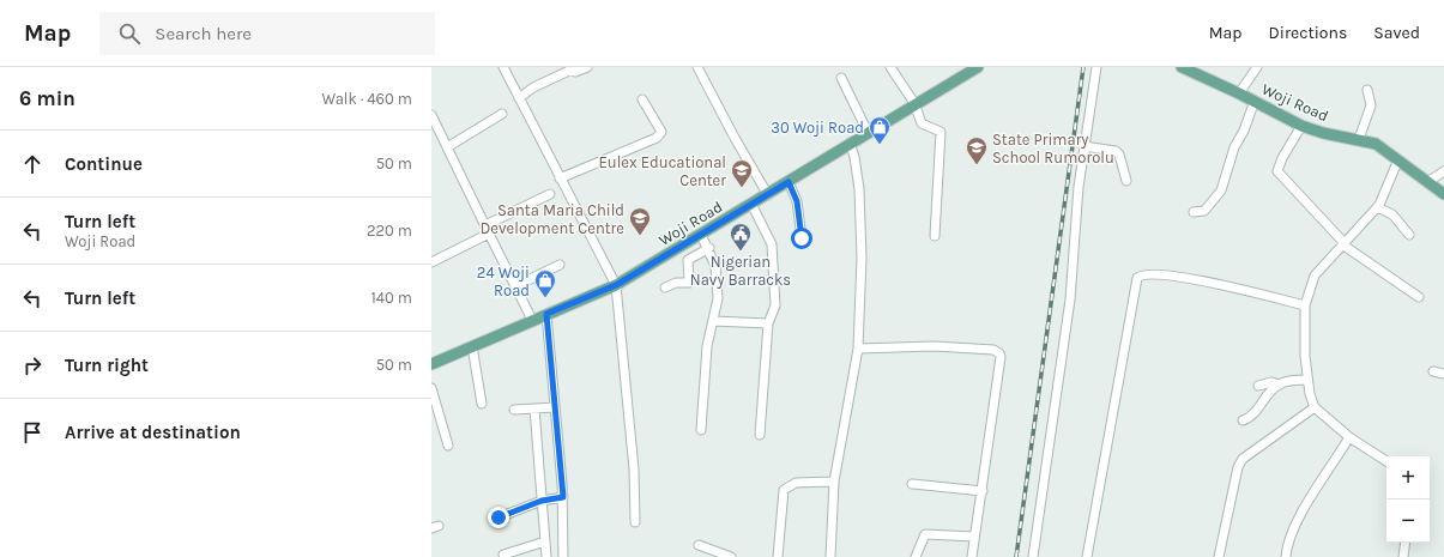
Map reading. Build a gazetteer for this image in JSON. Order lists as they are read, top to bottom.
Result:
{
  "streets": {
    "main road": ["Woji Road"]
  },
  "places": {
    "shop": ["30 Woji Road", "24 Woji Road"],
    "school or university": ["State Primary School Rumorolu", "Eulex Educational Center", "Santa Maria Child Development Centre"],
    "public building": ["Nigerian Navy Barracks"]
  },
  "page": {
    "header": "Map",
    "search": "Search here",
    "nav": ["Map", "Directions", "Saved"],
    "heading": ["6 min", "Walk · 460 m"],
    "list": [
      ["Continue", "50 m"],
      ["Turn left", "Woji Road", "220 m"],
      ["Turn left", "140 m"],
      ["Turn right", "50 m"],
      "Arrive at destination"
    ],
    "map_buttons": ["+", "−"]
  }
}
